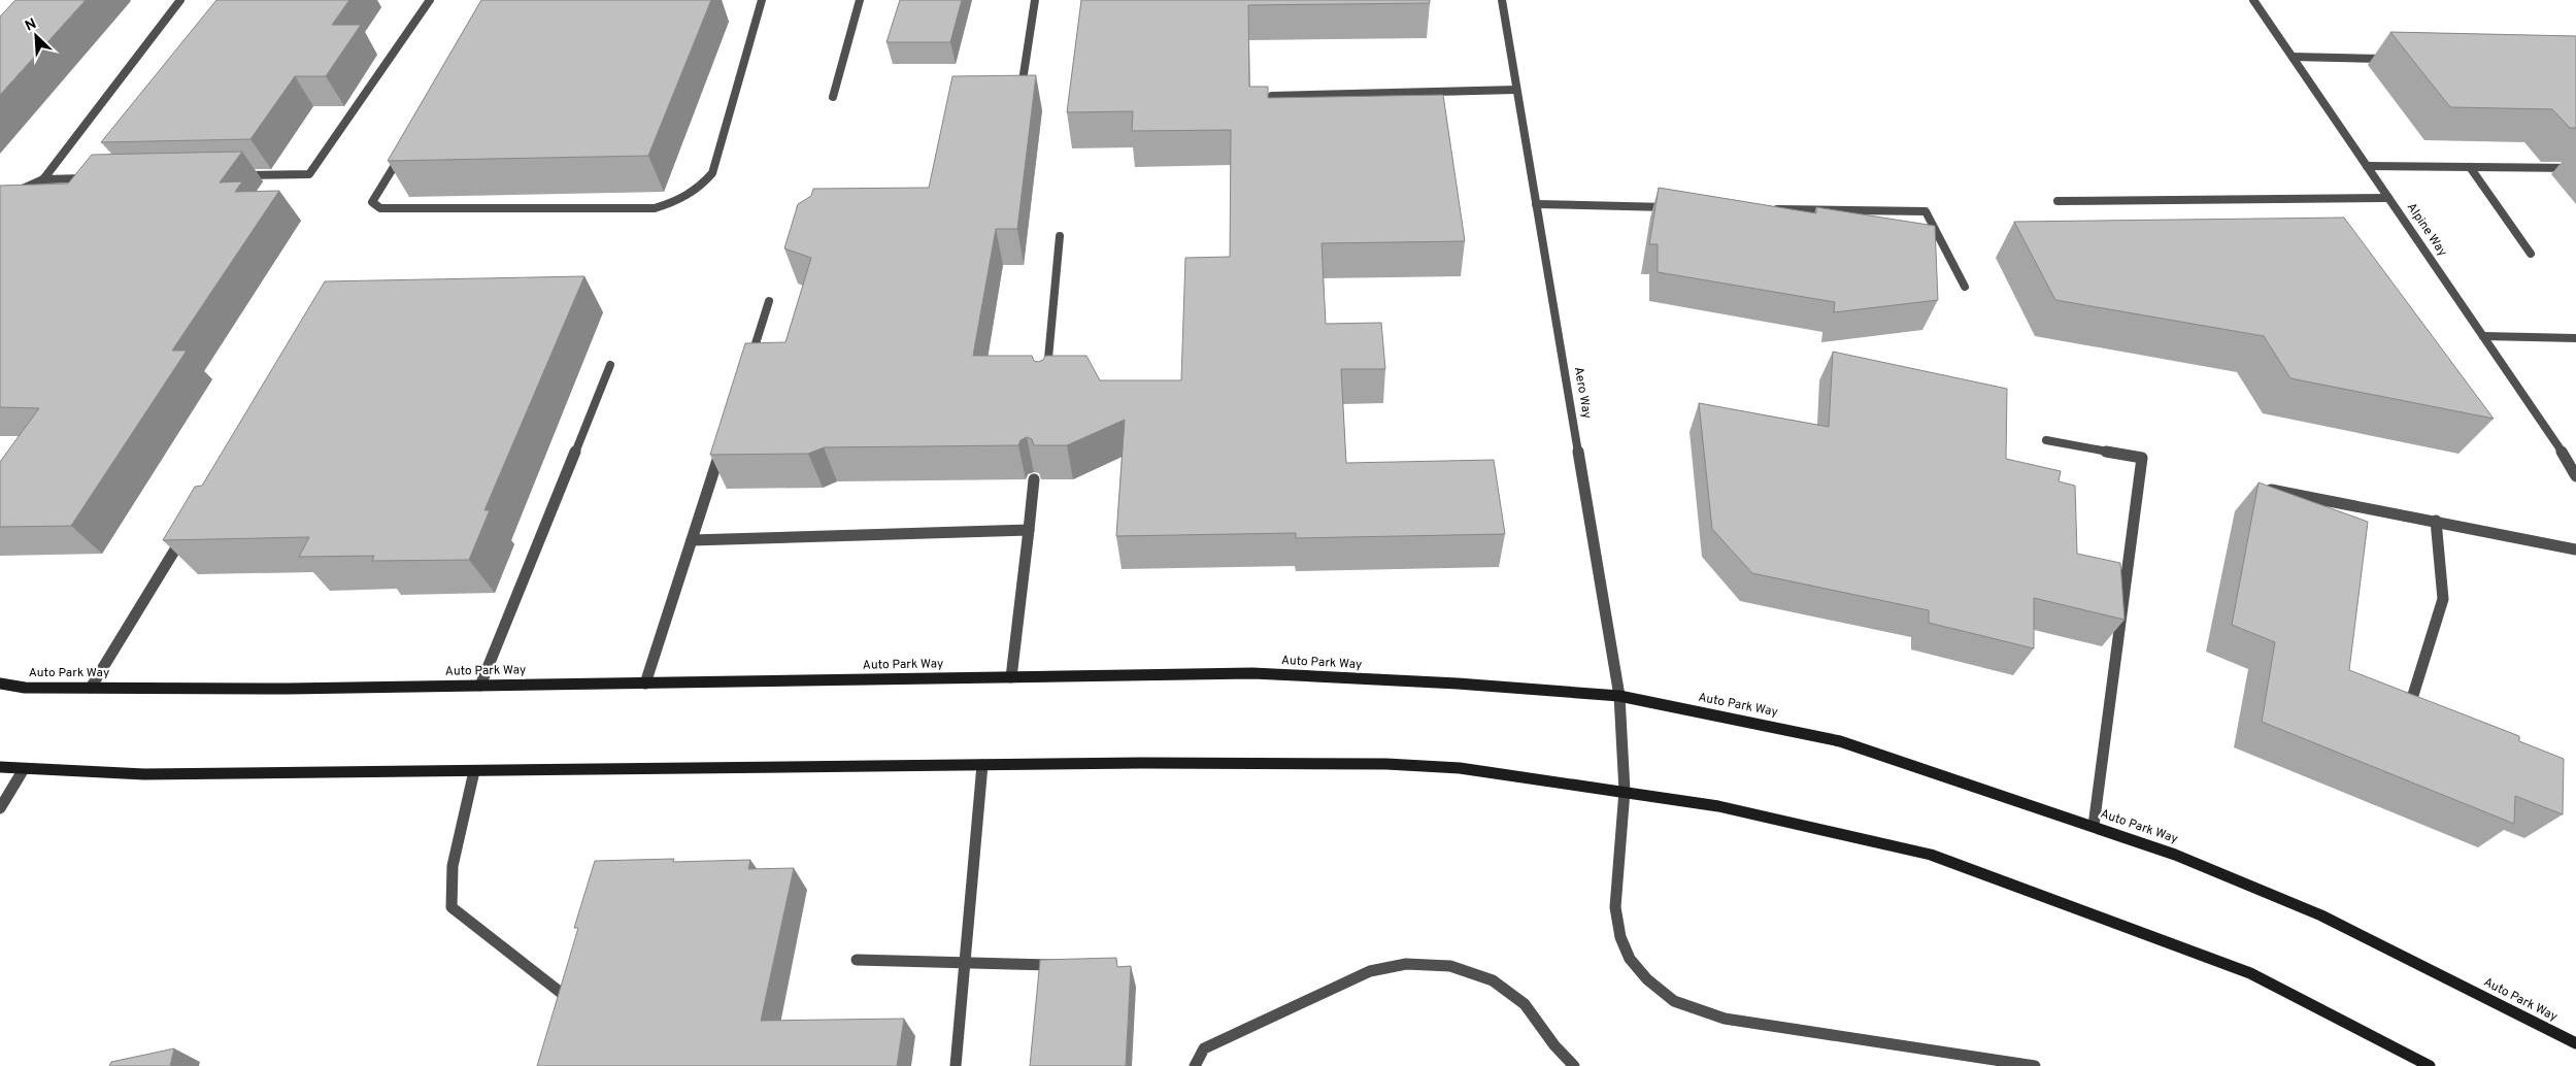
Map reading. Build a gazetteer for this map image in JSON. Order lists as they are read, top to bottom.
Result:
{
  "streets": {
    "main road": ["Auto Park Way"],
    "street": ["Alpine Way", "Aero Way"]
  },
  "crossings": [
    ["Aero Way", "Auto Park Way"]
  ],
  "north": "top left"
}
